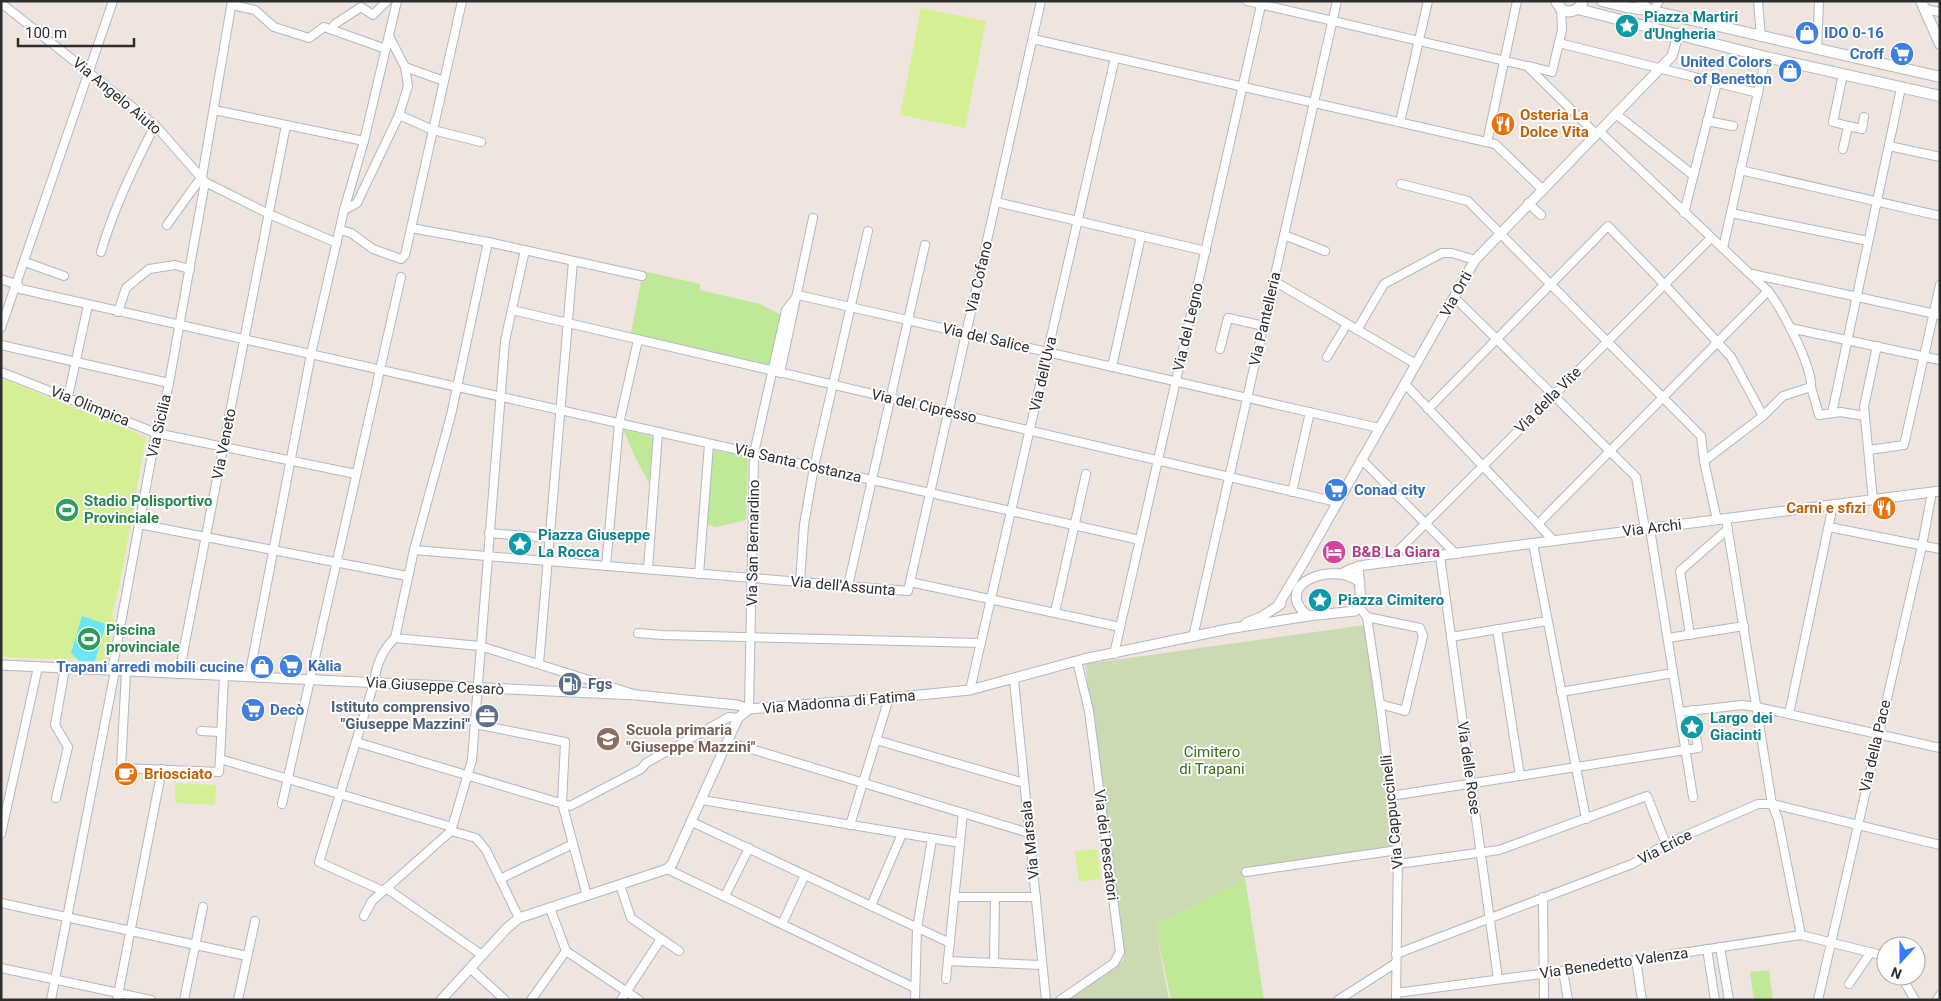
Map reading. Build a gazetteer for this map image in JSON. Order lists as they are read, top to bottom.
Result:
{
  "streets": {
    "street": [
      "Via Angelo Aiuto",
      "Via Cofano",
      "Via Orti",
      "Via Pantelleria",
      "Via del Legno",
      "Via del Salice",
      "Via dell'Uva",
      "Via della Vite",
      "Via Olimpica",
      "Via del Cipresso",
      "Via Sicilia",
      "Via Veneto",
      "Via Santa Costanza",
      "Via Archi",
      "Via San Bernardino",
      "Via dell'Assunta",
      "Via Giuseppe Cesarò",
      "Via Madonna di Fatima",
      "Via della Pace",
      "Via delle Rose",
      "Via Cappuccinelli",
      "Via Marsala",
      "Via dei Pescatori",
      "Via Erice",
      "Via Benedetto Valenza"
    ]
  },
  "crossings": [
    ["Via Angelo Aiuto", "Via Sicilia"],
    ["Via Angelo Aiuto", "Via Veneto"],
    ["Via Cofano", "Via del Salice"],
    ["Via Cofano", "Via del Cipresso"],
    ["Via Cofano", "Via Santa Costanza"],
    ["Via Cofano", "Via dell'Assunta"],
    ["Via Orti", "Via del Salice"],
    ["Via Orti", "Via del Cipresso"],
    ["Via Pantelleria", "Via del Salice"],
    ["Via Pantelleria", "Via del Cipresso"],
    ["Via Pantelleria", "Via Madonna di Fatima"],
    ["Via del Legno", "Via del Salice"],
    ["Via del Legno", "Via del Cipresso"],
    ["Via del Legno", "Via Santa Costanza"],
    ["Via del Legno", "Via dell'Assunta"],
    ["Via del Legno", "Via Madonna di Fatima"],
    ["Via del Salice", "Via dell'Uva"],
    ["Via del Salice", "Via San Bernardino"],
    ["Via dell'Uva", "Via del Cipresso"],
    ["Via dell'Uva", "Via Santa Costanza"],
    ["Via dell'Uva", "Via dell'Assunta"],
    ["Via dell'Uva", "Via Madonna di Fatima"],
    ["Via della Vite", "Via Archi"],
    ["Via Olimpica", "Via Sicilia"],
    ["Via Olimpica", "Via Veneto"],
    ["Via del Cipresso", "Via San Bernardino"],
    ["Via Sicilia", "Via Santa Costanza"],
    ["Via Sicilia", "Via Giuseppe Cesarò"],
    ["Via Veneto", "Via Santa Costanza"],
    ["Via Veneto", "Via Giuseppe Cesarò"],
    ["Via Santa Costanza", "Via San Bernardino"],
    ["Via Archi", "Via della Pace"],
    ["Via Archi", "Via delle Rose"],
    ["Via San Bernardino", "Via dell'Assunta"],
    ["Via San Bernardino", "Via Giuseppe Cesarò"],
    ["Via San Bernardino", "Via Madonna di Fatima"],
    ["Via Giuseppe Cesarò", "Via Madonna di Fatima"],
    ["Via Madonna di Fatima", "Via Marsala"],
    ["Via Madonna di Fatima", "Via dei Pescatori"],
    ["Via della Pace", "Via Erice"],
    ["Via della Pace", "Via Benedetto Valenza"],
    ["Via delle Rose", "Via Erice"],
    ["Via delle Rose", "Via Benedetto Valenza"],
    ["Via Cappuccinelli", "Via Erice"],
    ["Via Cappuccinelli", "Via Benedetto Valenza"]
  ],
  "parks": ["Cimitero di Trapani"],
  "places": {
    "place": [
      "Piazza Martiri d'Ungheria",
      "Piazza Giuseppe La Rocca",
      "Piazza Cimitero",
      "Largo dei Giacinti"
    ],
    "shop": ["IDO 0-16", "United Colors of Benetton", "Trapani arredi mobili cucine"],
    "supermarket": [
      "Croff",
      "Conad city",
      "Kàlia",
      "Decò"
    ],
    "restaurant": ["Osteria La Dolce Vita", "Carni e sfizi"],
    "sports": ["Stadio Polisportivo Provinciale", "Piscina provinciale"],
    "hotel": ["B&B La Giara"],
    "fuel station": ["Fgs"],
    "office": ["Istituto comprensivo \"Giuseppe Mazzini\""],
    "school or university": ["Scuola primaria \"Giuseppe Mazzini\""],
    "cafe": ["Briosciato"]
  },
  "scale_bar": "100 m",
  "north": "bottom"
}
